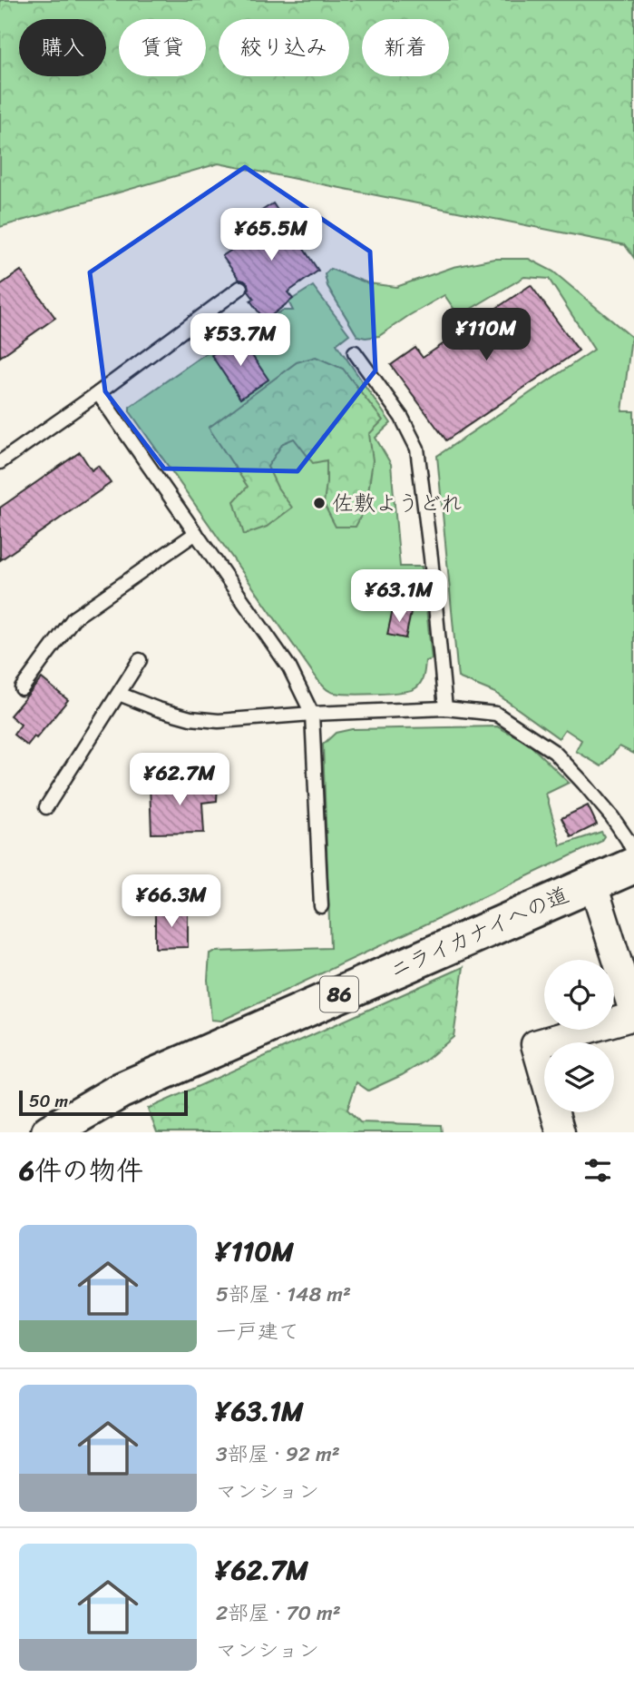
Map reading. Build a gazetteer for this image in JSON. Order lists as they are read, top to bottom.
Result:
{
  "streets": {
    "main road": ["ニライカナイへの道", "86"]
  },
  "places": ["佐敷ようどれ"],
  "scale_bar": "50 m",
  "page": {
    "chip": [
      "購入",
      "賃貸",
      "絞り込み",
      "新着"
    ],
    "price": [
      "¥65.5M",
      "¥110M",
      "¥53.7M",
      "¥63.1M",
      "¥62.7M",
      "¥66.3M"
    ],
    "scale": "50 m",
    "heading": "6件の物件",
    "list": [
      {
        "name": "¥110M",
        "note": "5部屋 · 148 m² · 一戸建て"
      },
      {
        "name": "¥63.1M",
        "note": "3部屋 · 92 m² · マンション"
      },
      {
        "name": "¥62.7M",
        "note": "2部屋 · 70 m² · マンション"
      }
    ]
  }
}
